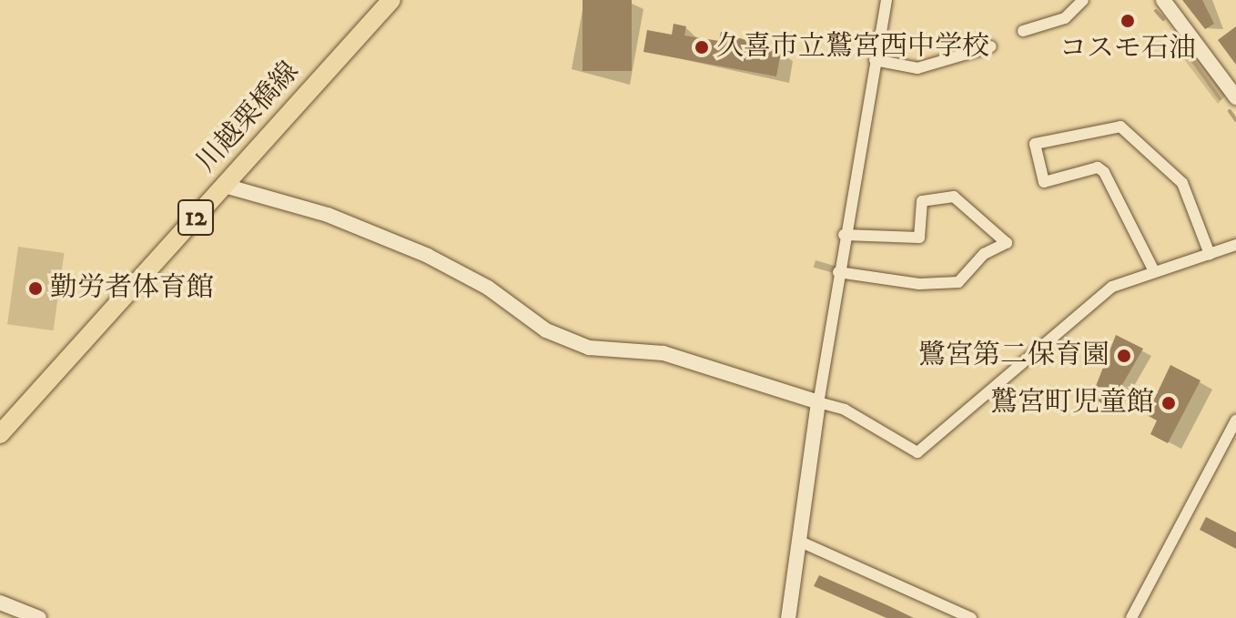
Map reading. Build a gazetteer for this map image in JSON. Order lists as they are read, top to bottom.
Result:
{
  "streets": {
    "main road": ["川越栗橋線", "12"]
  },
  "places": [
    "コスモ石油",
    "久喜市立鷲宮西中学校",
    "勤労者体育館",
    "鷺宮第二保育園",
    "鷲宮町児童館"
  ]
}
